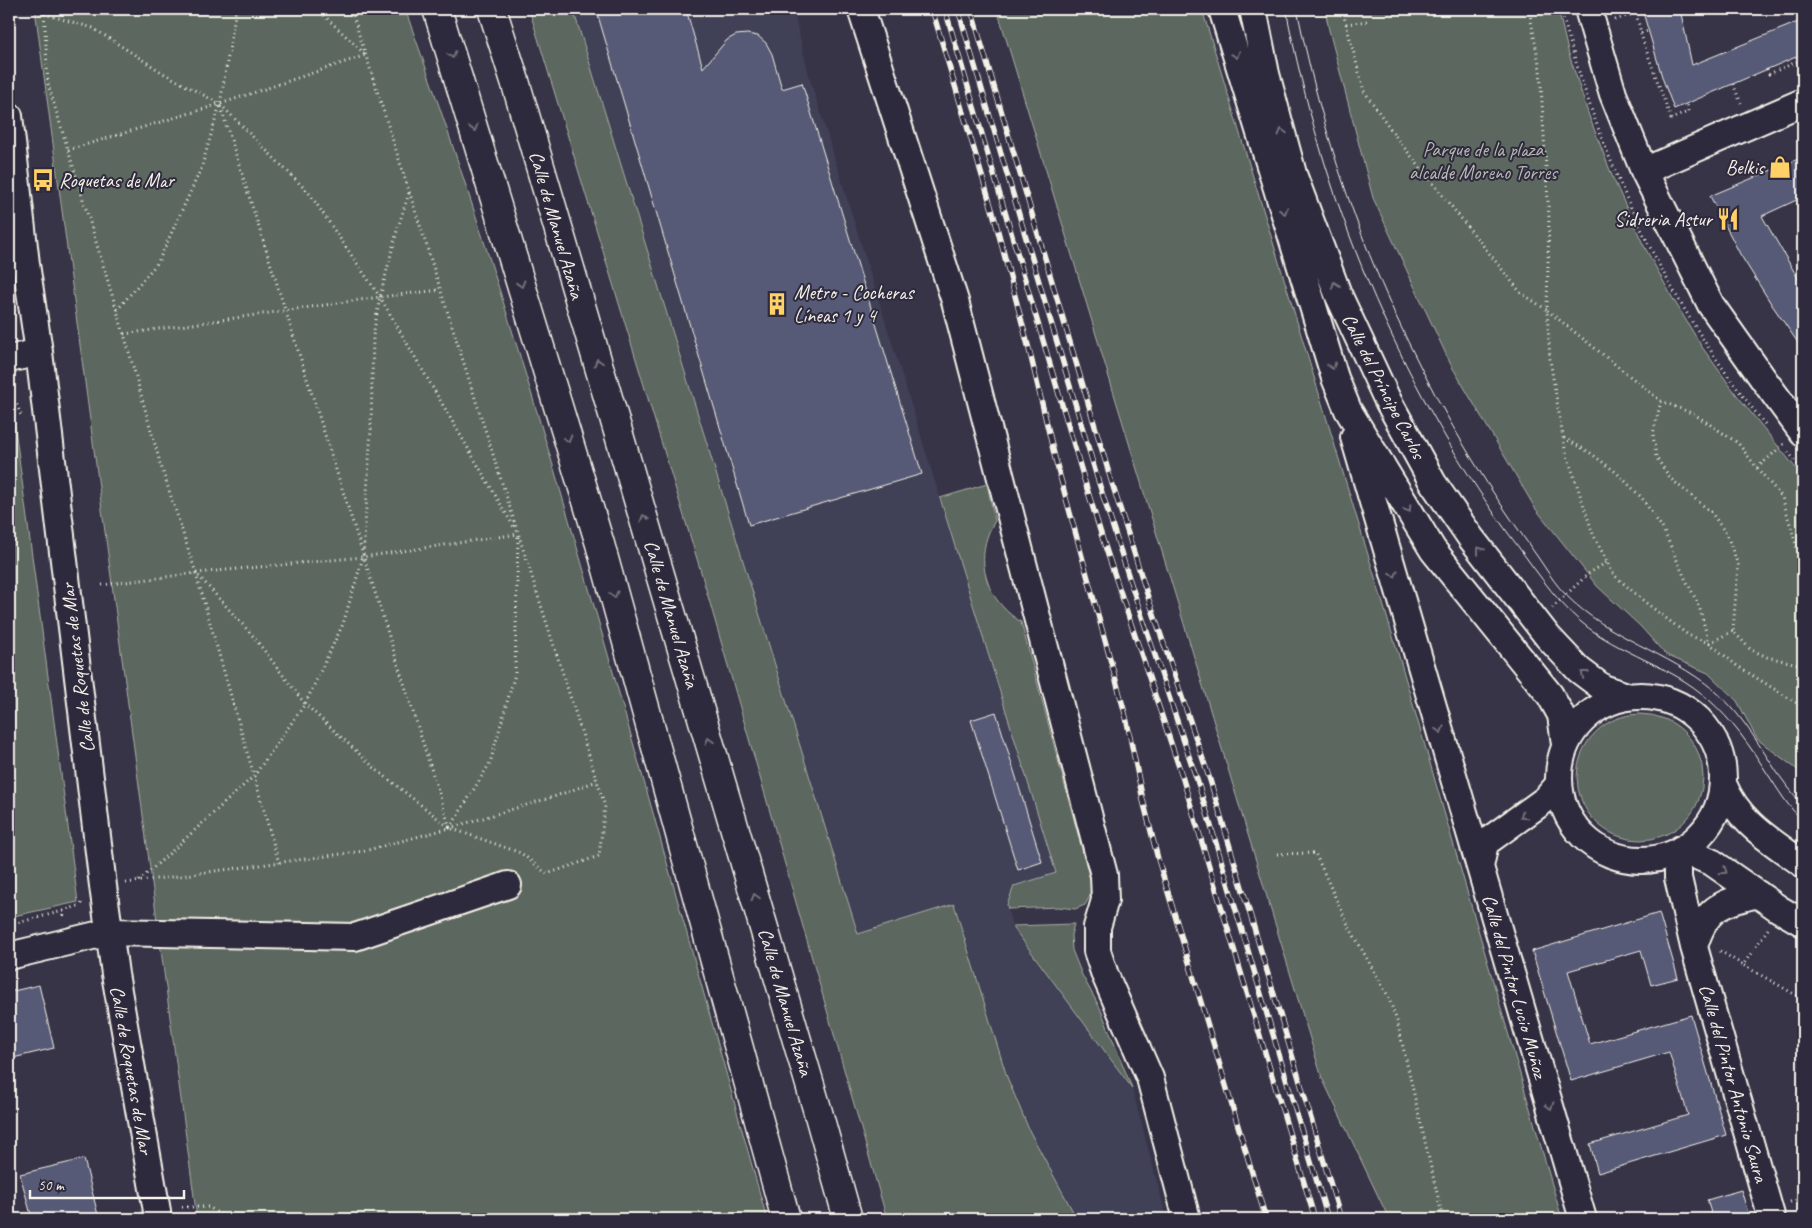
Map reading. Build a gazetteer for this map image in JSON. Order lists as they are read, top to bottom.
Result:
{
  "streets": {
    "highway": ["Calle de Manuel Azaña"],
    "street": [
      "Calle del Príncipe Carlos",
      "Calle de Roquetas de Mar",
      "Calle del Pintor Lucio Muñoz",
      "Calle del Pintor Antonio Saura"
    ]
  },
  "crossings": [
    ["Calle del Príncipe Carlos", "Calle del Pintor Lucio Muñoz"],
    ["Calle del Príncipe Carlos", "Calle del Pintor Antonio Saura"],
    ["Calle del Pintor Lucio Muñoz", "Calle del Pintor Antonio Saura"]
  ],
  "one_way": ["Calle del Pintor Lucio Muñoz"],
  "parks": ["Parque de la plaza alcalde Moreno Torres"],
  "places": {
    "shop": ["Belkis"],
    "bus stop": ["Roquetas de Mar"],
    "restaurant": ["Sidreria Astur"],
    "building": ["Metro - Cocheras Líneas 1 y 4"]
  },
  "scale_bar": "50 m"
}
